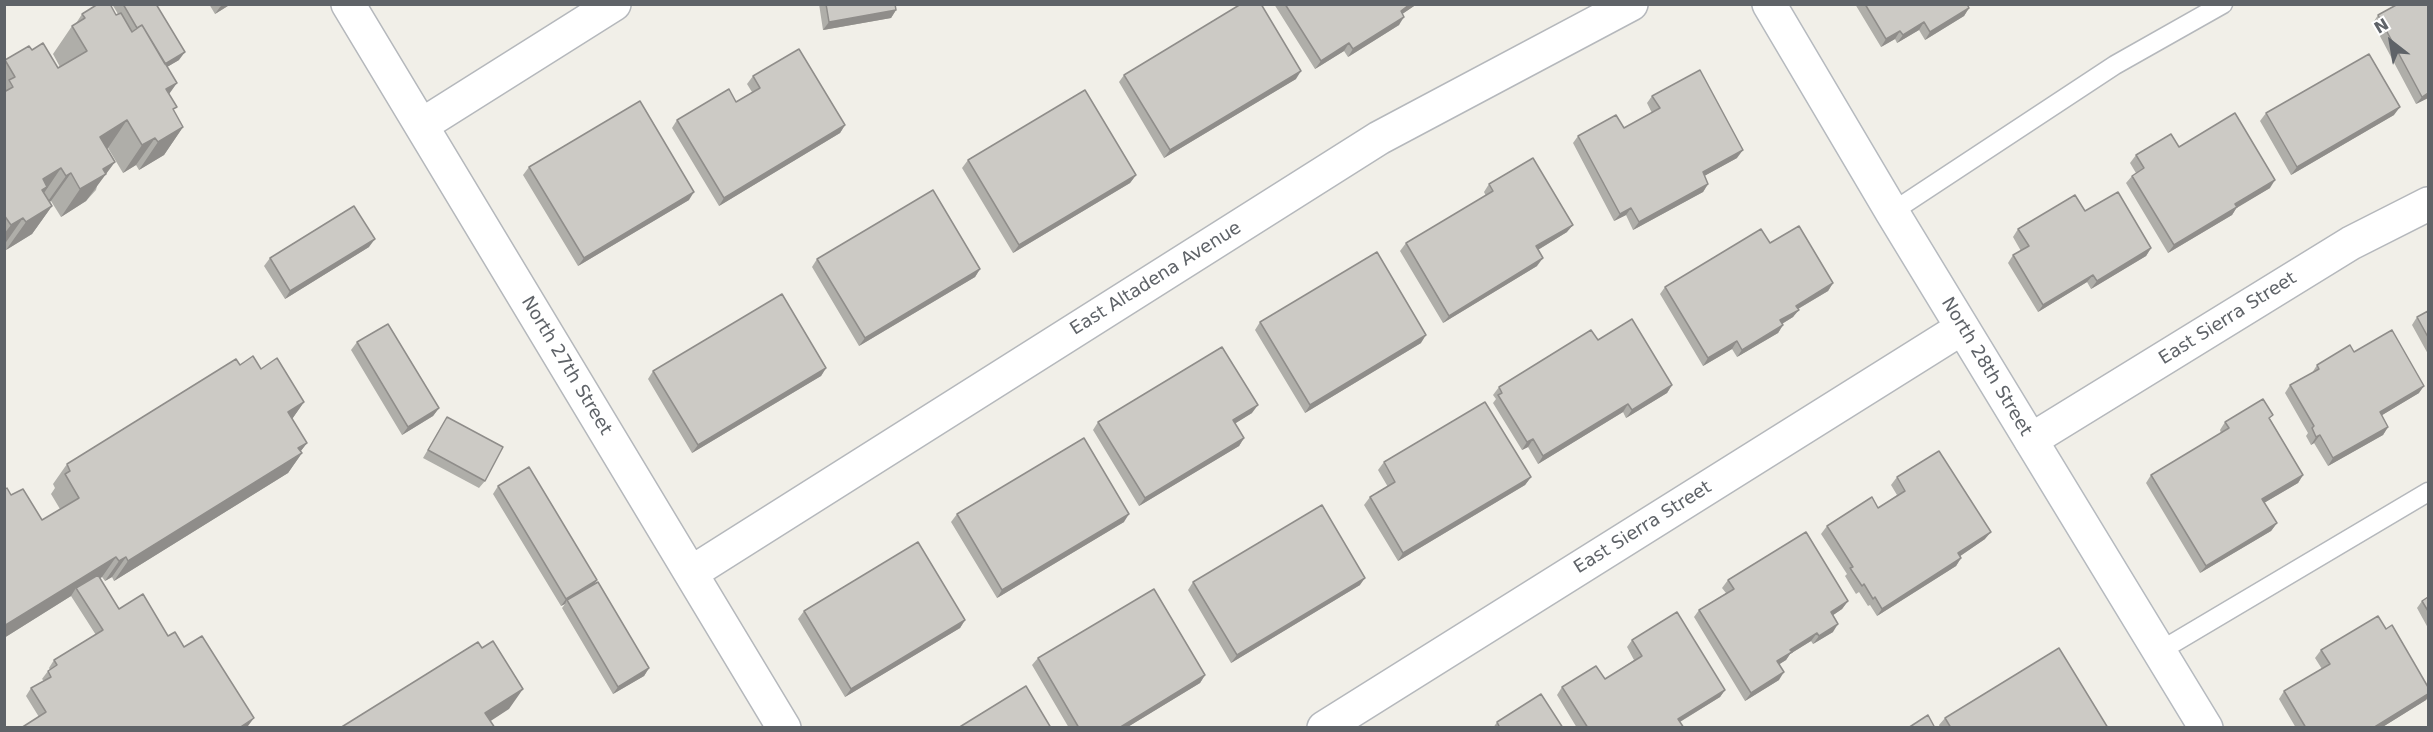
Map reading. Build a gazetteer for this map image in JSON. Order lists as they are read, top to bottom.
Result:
{
  "streets": {
    "street": [
      "East Altadena Avenue",
      "East Sierra Street",
      "North 27th Street",
      "North 28th Street"
    ]
  },
  "crossings": [
    ["East Altadena Avenue", "North 27th Street"],
    ["East Sierra Street", "North 28th Street"]
  ],
  "north": "top left"
}
